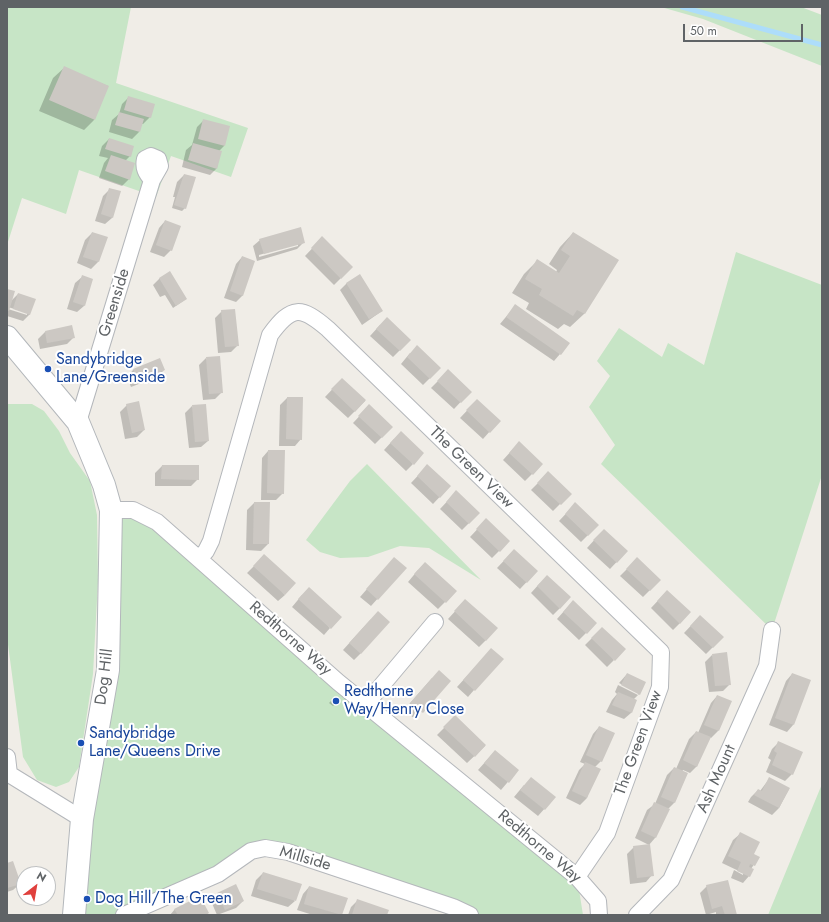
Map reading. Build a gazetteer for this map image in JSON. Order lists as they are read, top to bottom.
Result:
{
  "streets": {
    "street": [
      "Greenside",
      "The Green View",
      "Redthorne Way",
      "Dog Hill",
      "Ash Mount",
      "Millside"
    ]
  },
  "crossings": [
    ["Greenside", "Dog Hill"],
    ["The Green View", "Redthorne Way"],
    ["Redthorne Way", "Dog Hill"]
  ],
  "places": [
    "Sandybridge Lane/Greenside",
    "Redthorne Way/Henry Close",
    "Sandybridge Lane/Queens Drive",
    "Dog Hill/The Green"
  ],
  "scale_bar": "50 m",
  "north": "top right"
}
